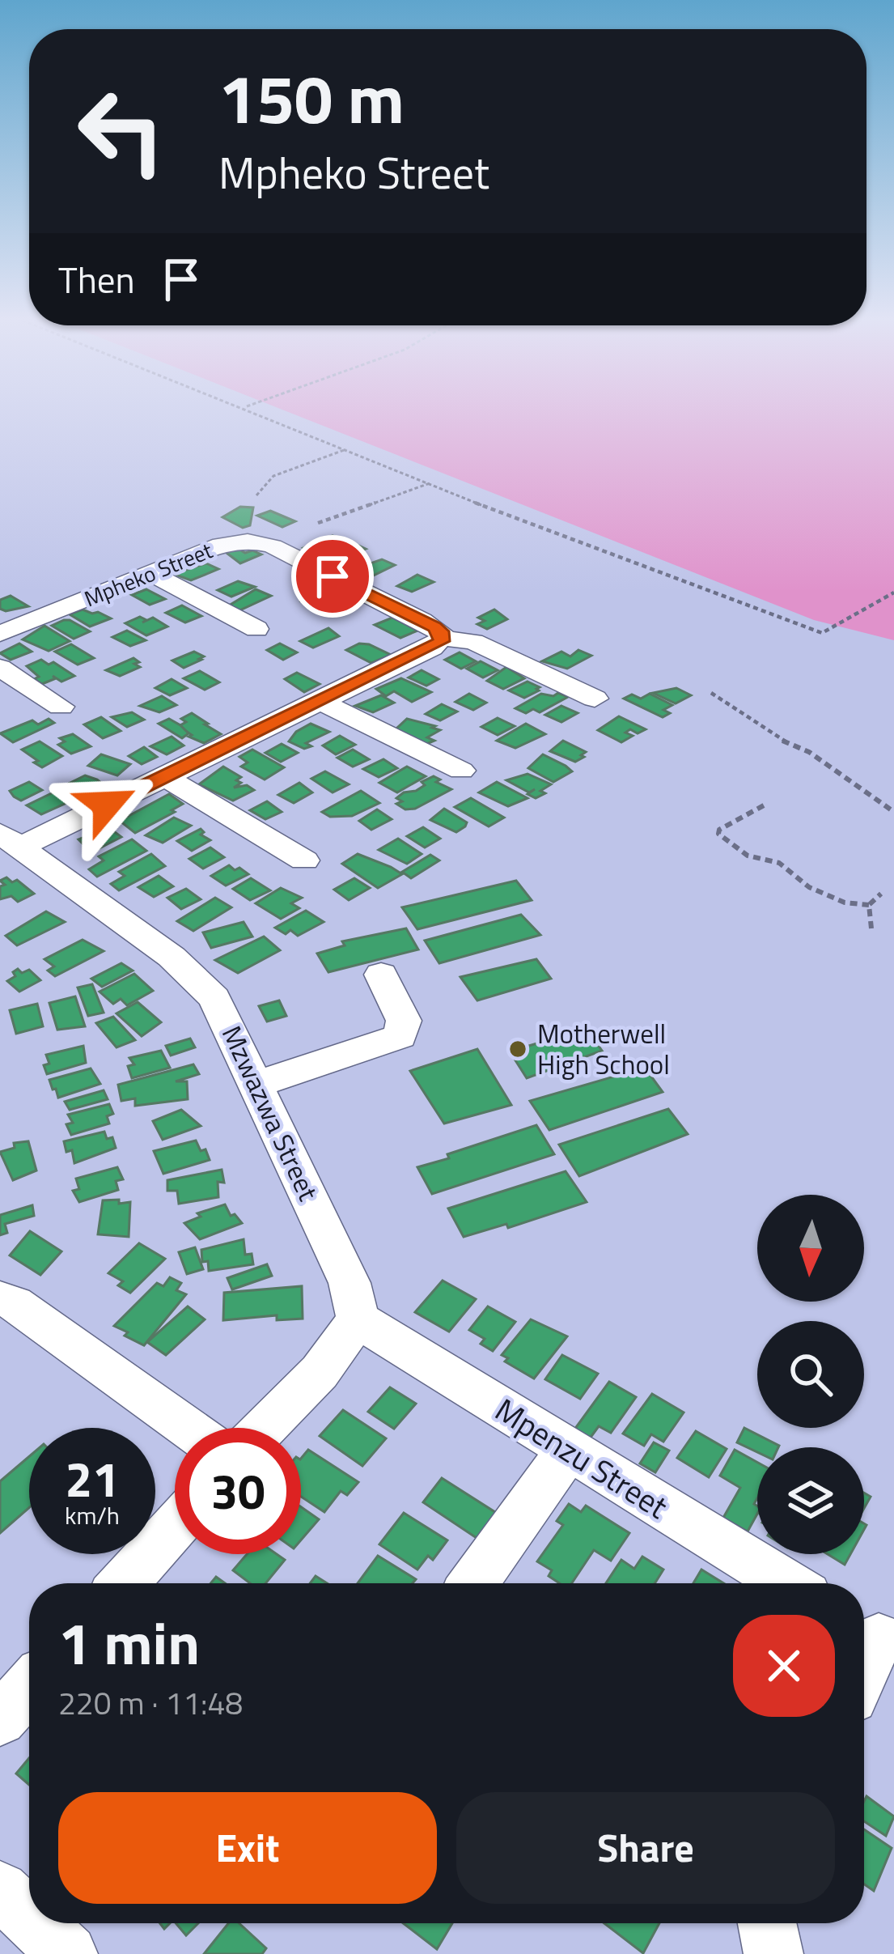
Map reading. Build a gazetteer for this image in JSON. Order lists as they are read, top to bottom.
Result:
{
  "streets": {
    "street": ["Mpheko Street", "Mzwazwa Street", "Mpenzu Street"]
  },
  "crossings": [
    ["Mzwazwa Street", "Mpenzu Street"]
  ],
  "places": ["Motherwell High School"],
  "north": "bottom",
  "page": {
    "turn": ["150 m", "Mpheko Street"],
    "then": "Then",
    "speed": "21 km/h",
    "limit": "30",
    "heading": ["1 min", "220 m · 11:48"],
    "buttons": ["Exit", "Share"]
  }
}
